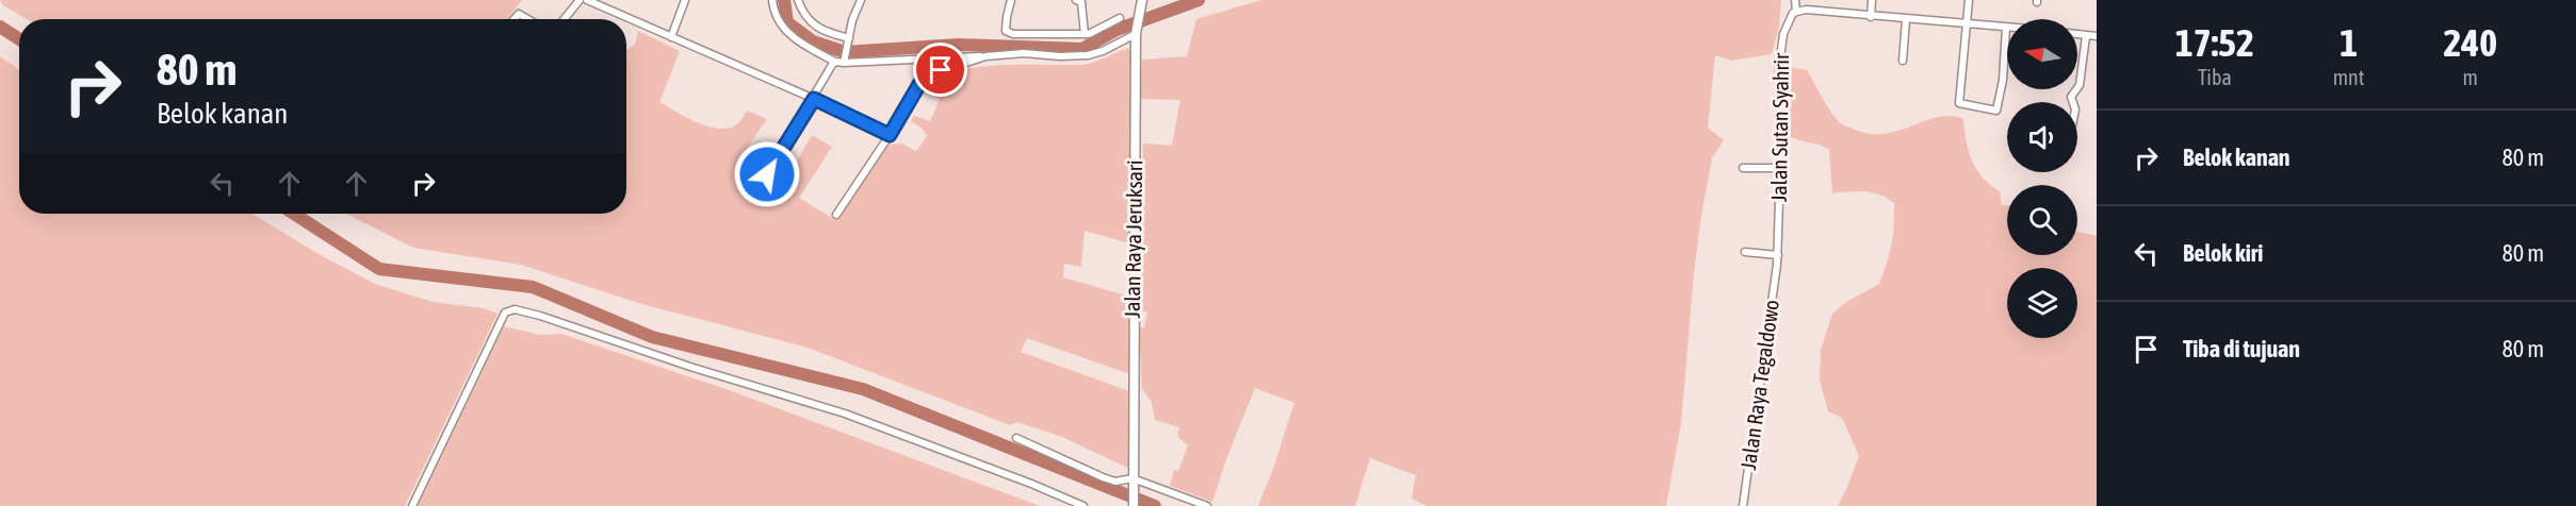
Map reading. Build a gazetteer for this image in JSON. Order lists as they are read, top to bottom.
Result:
{
  "streets": {
    "street": ["Jalan Sutan Syahrir", "Jalan Raya Jeruksari", "Jalan Raya Tegaldowo"]
  },
  "crossings": [
    ["Jalan Sutan Syahrir", "Jalan Raya Tegaldowo"]
  ],
  "north": "left",
  "page": {
    "eta": [
      "17:52",
      "Tiba",
      "1",
      "mnt",
      "240",
      "m"
    ],
    "turn": ["80 m", "Belok kanan"],
    "list": [
      {
        "name": "Belok kanan",
        "value": "80 m"
      },
      {
        "name": "Belok kiri",
        "value": "80 m"
      },
      {
        "name": "Tiba di tujuan",
        "value": "80 m"
      }
    ]
  }
}
